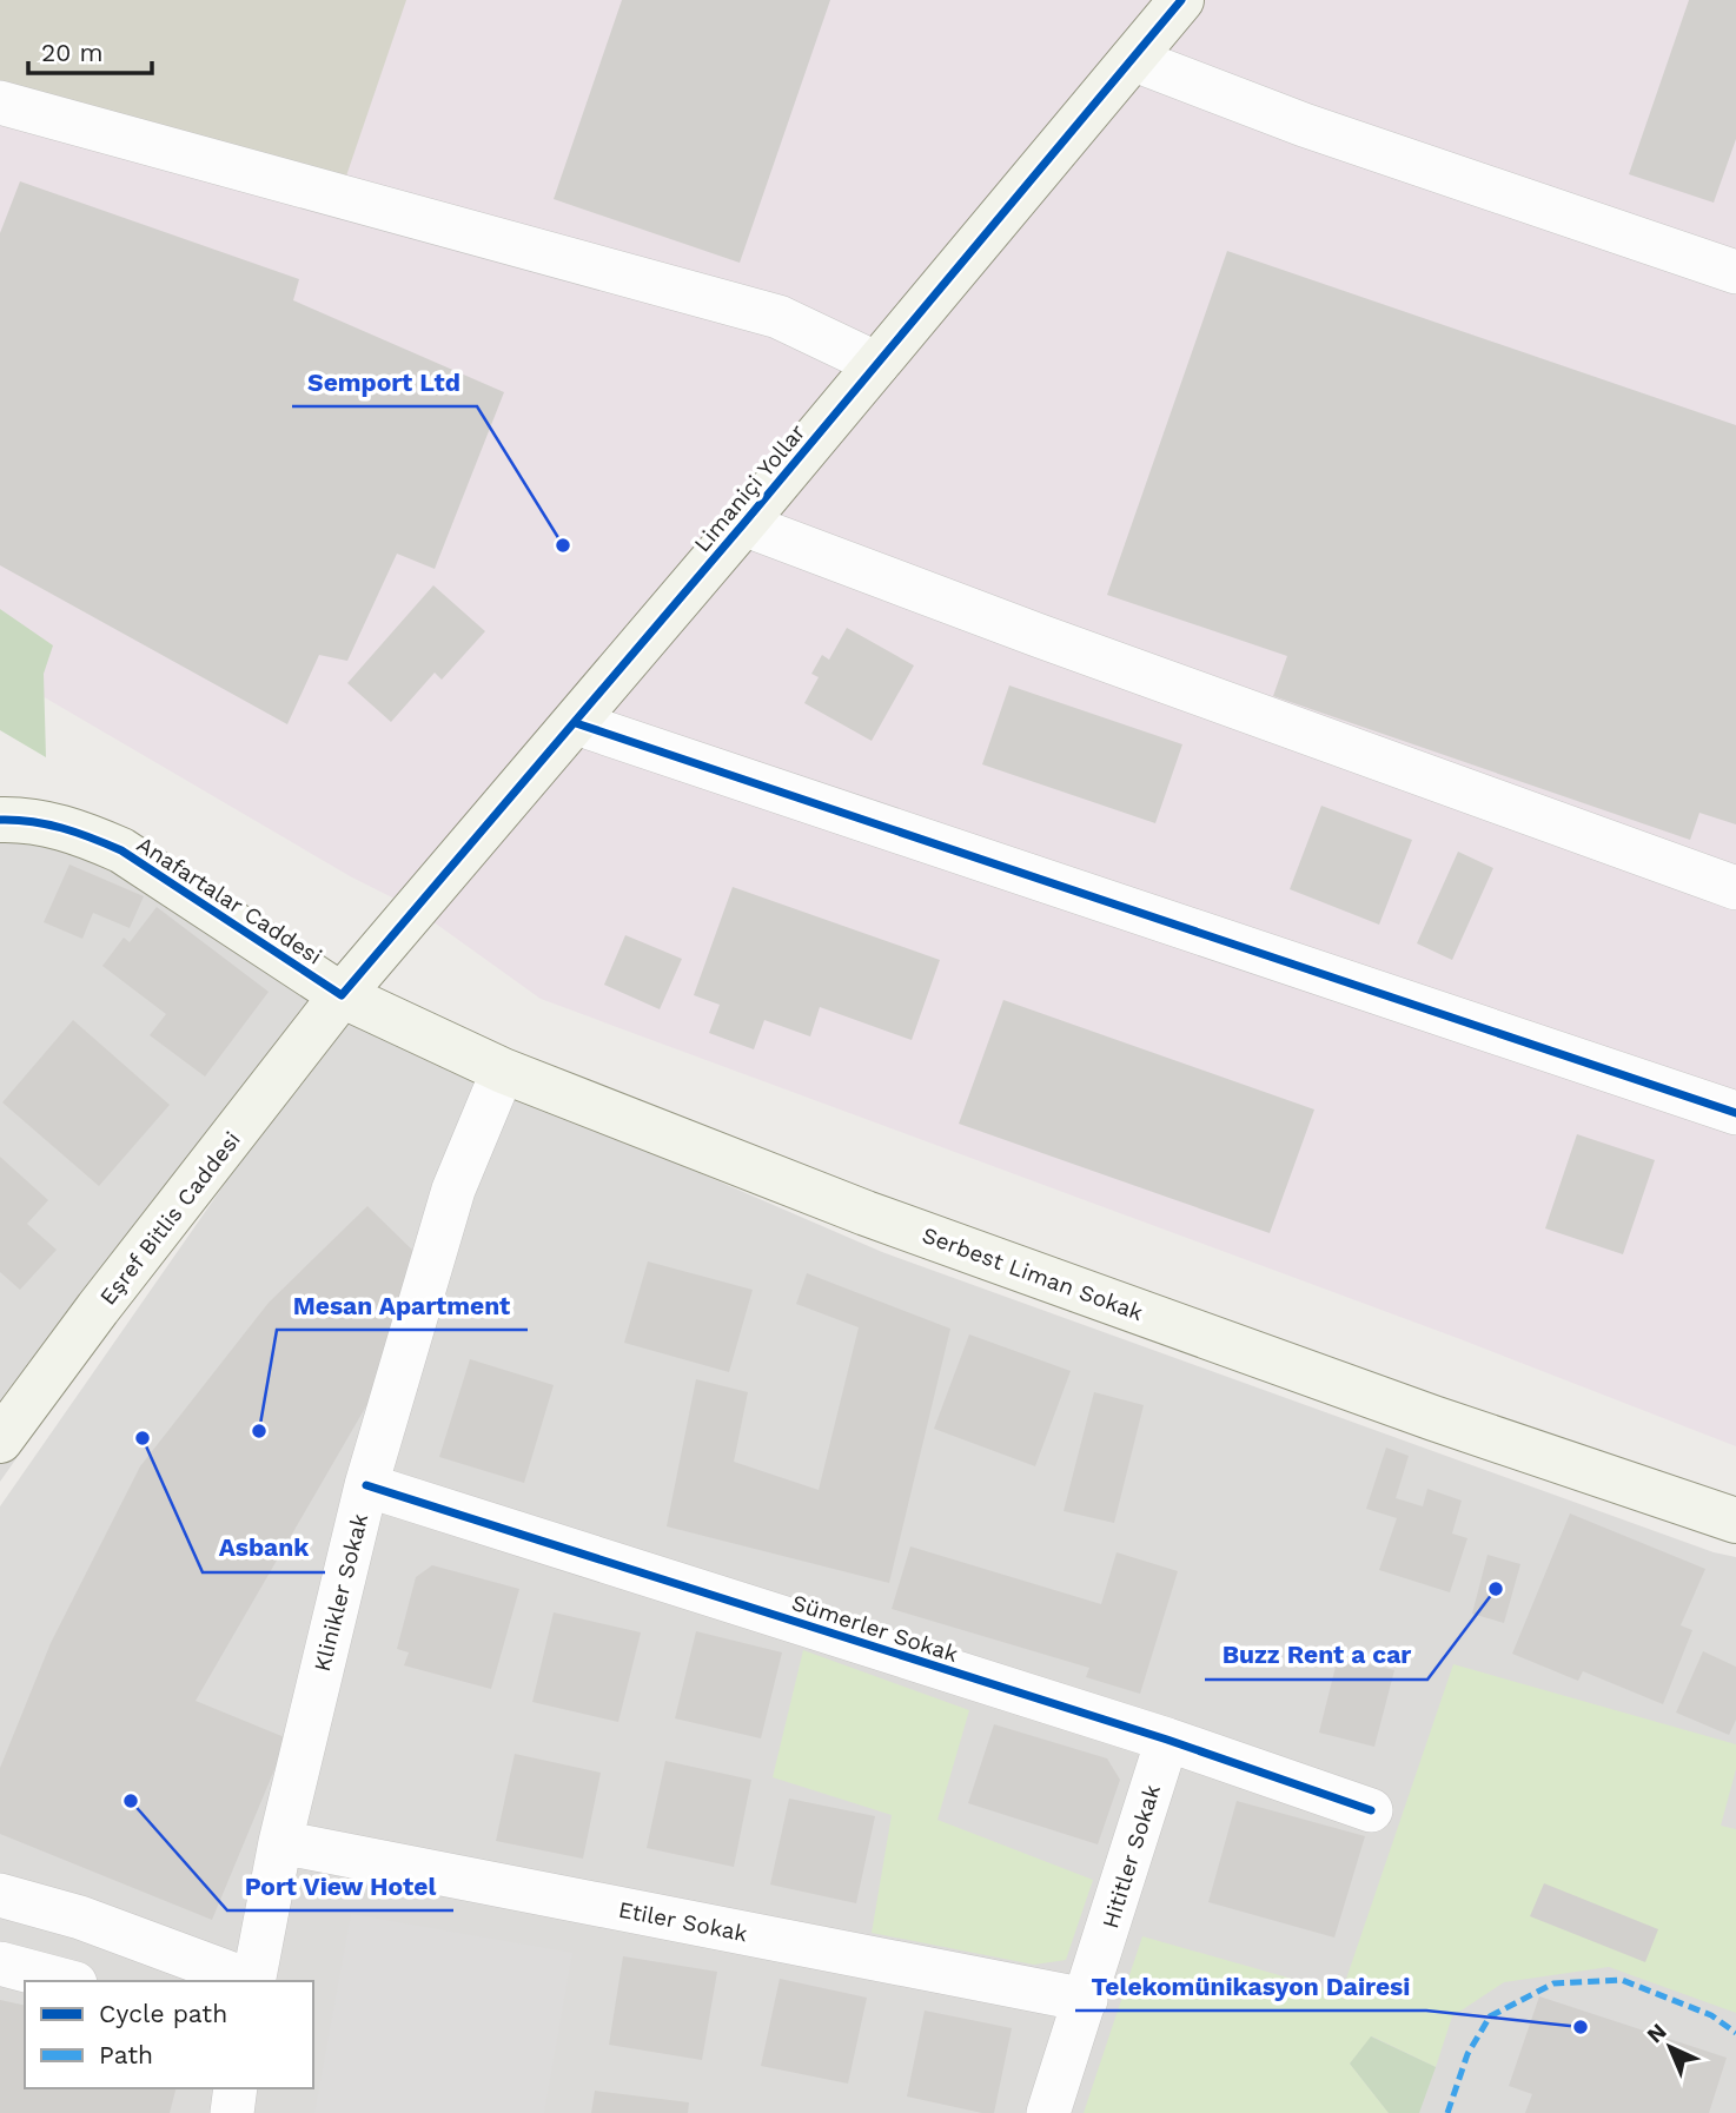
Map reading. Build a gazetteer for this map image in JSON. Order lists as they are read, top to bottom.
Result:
{
  "streets": {
    "main road": [
      "Limaniçi Yollar",
      "Anafartalar Caddesi",
      "Eşref Bitlis Caddesi",
      "Serbest Liman Sokak"
    ],
    "street": [
      "Klinikler Sokak",
      "Sümerler Sokak",
      "Hititler Sokak",
      "Etiler Sokak"
    ]
  },
  "crossings": [
    ["Limaniçi Yollar", "Anafartalar Caddesi"],
    ["Limaniçi Yollar", "Eşref Bitlis Caddesi"],
    ["Limaniçi Yollar", "Serbest Liman Sokak"],
    ["Anafartalar Caddesi", "Eşref Bitlis Caddesi"],
    ["Anafartalar Caddesi", "Serbest Liman Sokak"],
    ["Eşref Bitlis Caddesi", "Serbest Liman Sokak"],
    ["Serbest Liman Sokak", "Klinikler Sokak"],
    ["Klinikler Sokak", "Sümerler Sokak"],
    ["Klinikler Sokak", "Etiler Sokak"],
    ["Sümerler Sokak", "Hititler Sokak"],
    ["Hititler Sokak", "Etiler Sokak"]
  ],
  "places": [
    "Semport Ltd",
    "Mesan Apartment",
    "Asbank",
    "Buzz Rent a car",
    "Port View Hotel",
    "Telekomünikasyon Dairesi"
  ],
  "legend": ["Cycle path", "Path"],
  "scale_bar": "20 m",
  "north": "top left"
}
